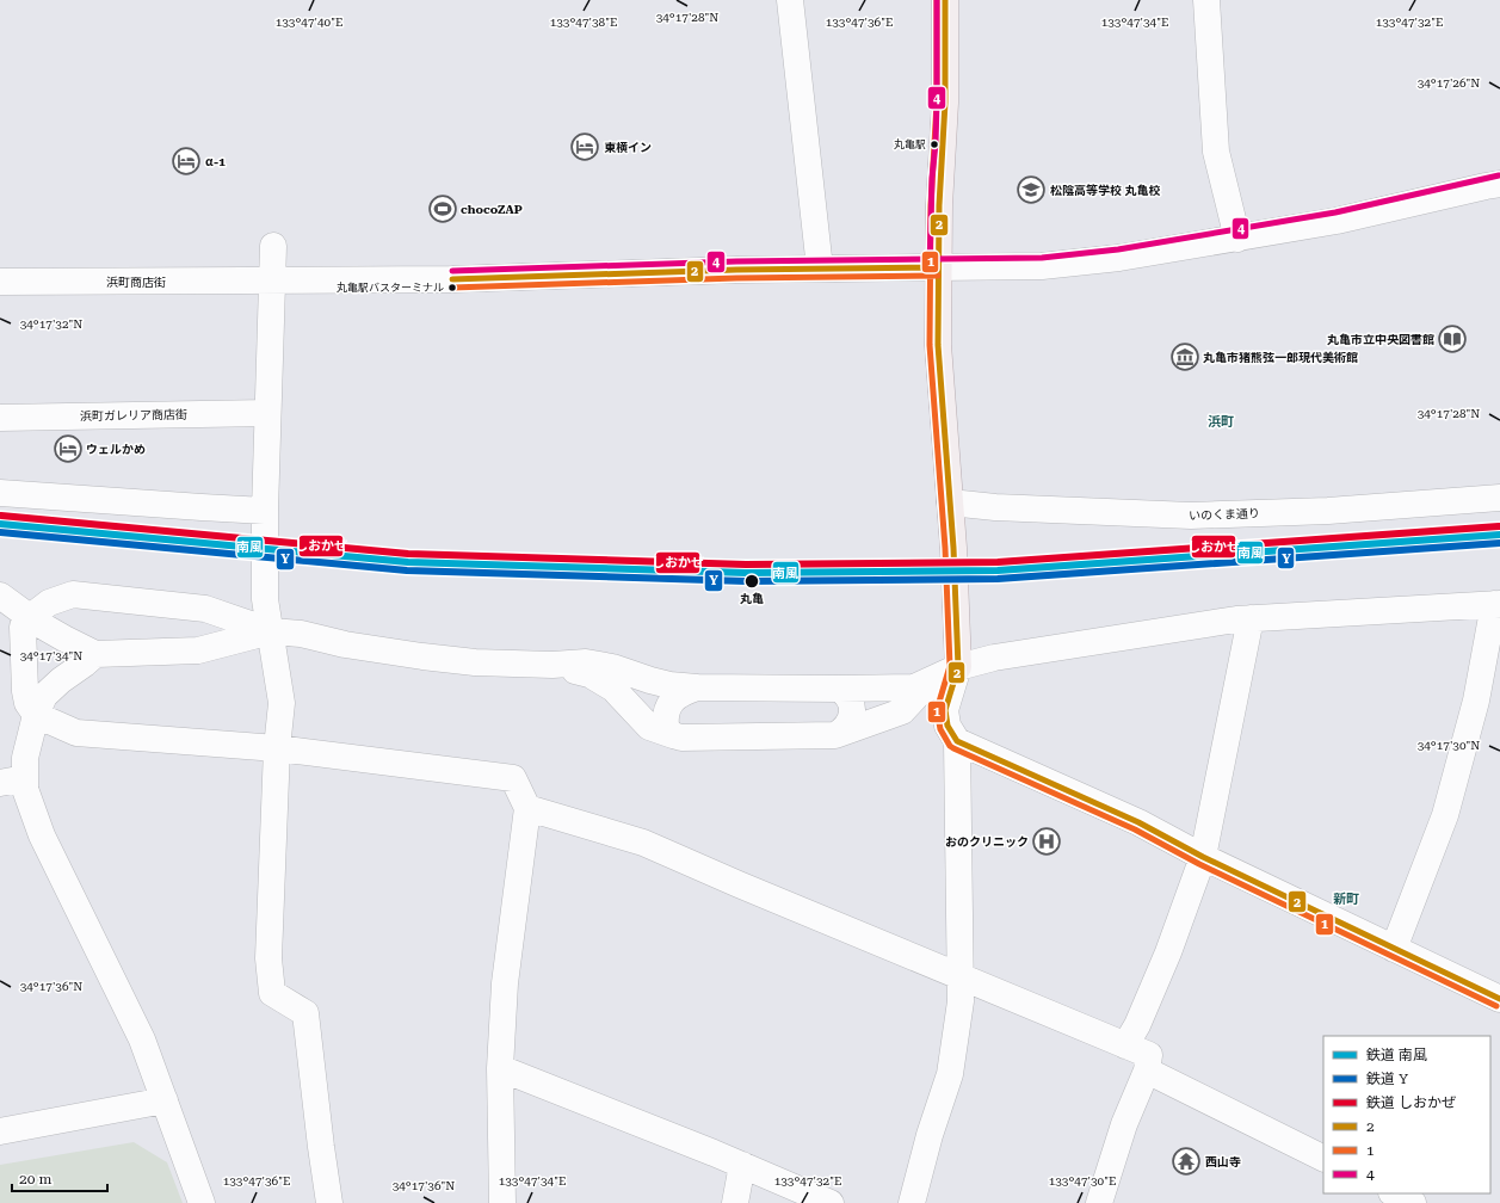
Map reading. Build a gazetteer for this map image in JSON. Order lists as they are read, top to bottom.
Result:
{
  "streets": {
    "street": ["浜町商店街", "浜町ガレリア商店街", "いのくま通り"]
  },
  "districts": ["浜町", "新町"],
  "places": {
    "other": ["丸亀駅", "丸亀駅バスターミナル", "丸亀"],
    "hotel": ["東横イン", "α-1", "ウェルかめ"],
    "school or university": ["松陰高等学校 丸亀校"],
    "sports": ["chocoZAP"],
    "library": ["丸亀市立中央図書館"],
    "museum": ["丸亀市猪熊弦一郎現代美術館"],
    "hospital": ["おのクリニック"],
    "temple": ["西山寺"]
  },
  "lines": [
    "transit line 2",
    "transit line 1",
    "transit line 4",
    "rail line しおかぜ",
    "rail line 南風",
    "rail line Y"
  ],
  "legend": [
    "鉄道 南風",
    "鉄道 Y",
    "鉄道 しおかぜ",
    "2",
    "1",
    "4"
  ],
  "scale_bar": "20 m",
  "coordinates": [
    "34°17'28\"N",
    "133°47'40\"E",
    "133°47'38\"E",
    "133°47'36\"E",
    "133°47'34\"E",
    "133°47'32\"E",
    "34°17'26\"N",
    "34°17'32\"N",
    "34°17'34\"N",
    "34°17'30\"N",
    "34°17'36\"N",
    "133°47'30\"E"
  ]
}
